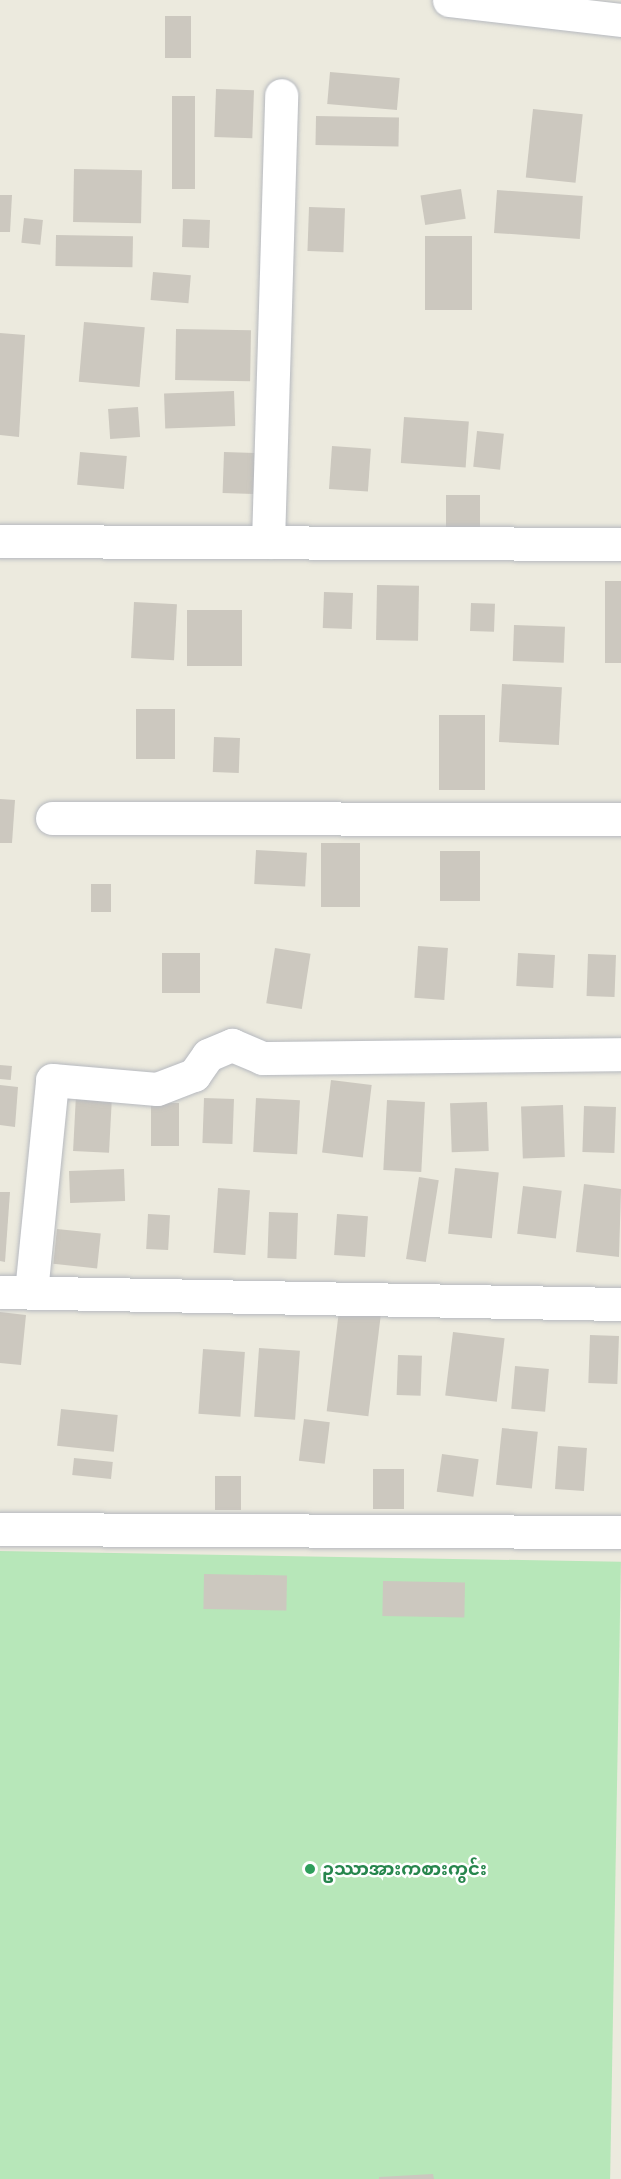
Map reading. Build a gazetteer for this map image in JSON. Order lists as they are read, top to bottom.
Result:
{
  "places": ["ဥဿာ‌အားကစားကွင်း"]
}
